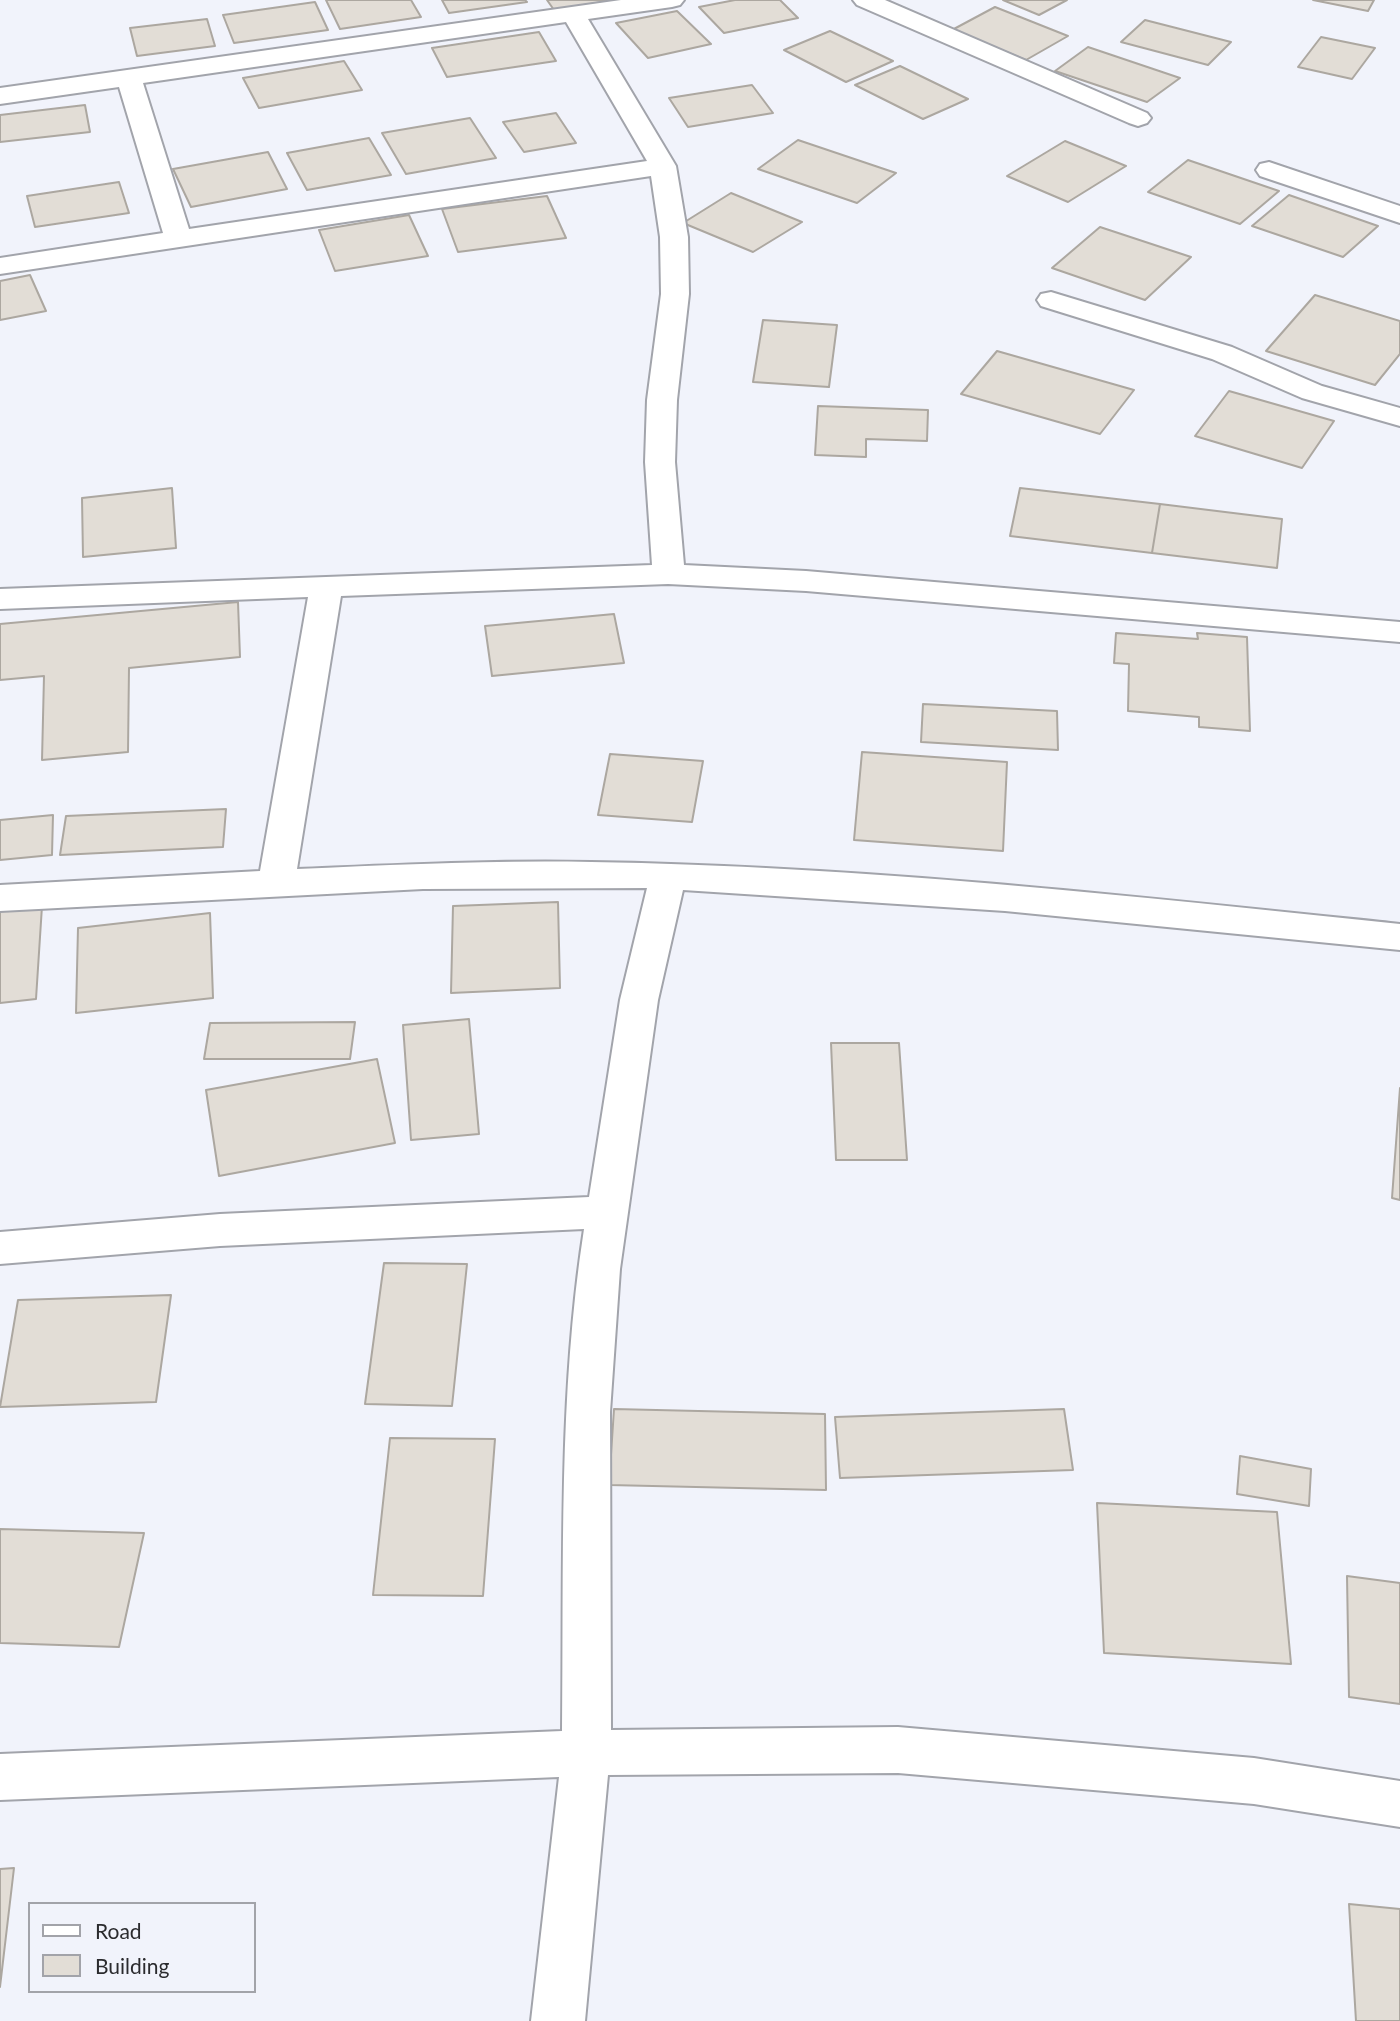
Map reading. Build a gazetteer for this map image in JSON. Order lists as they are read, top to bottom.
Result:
{
  "legend": ["Road", "Building"]
}
